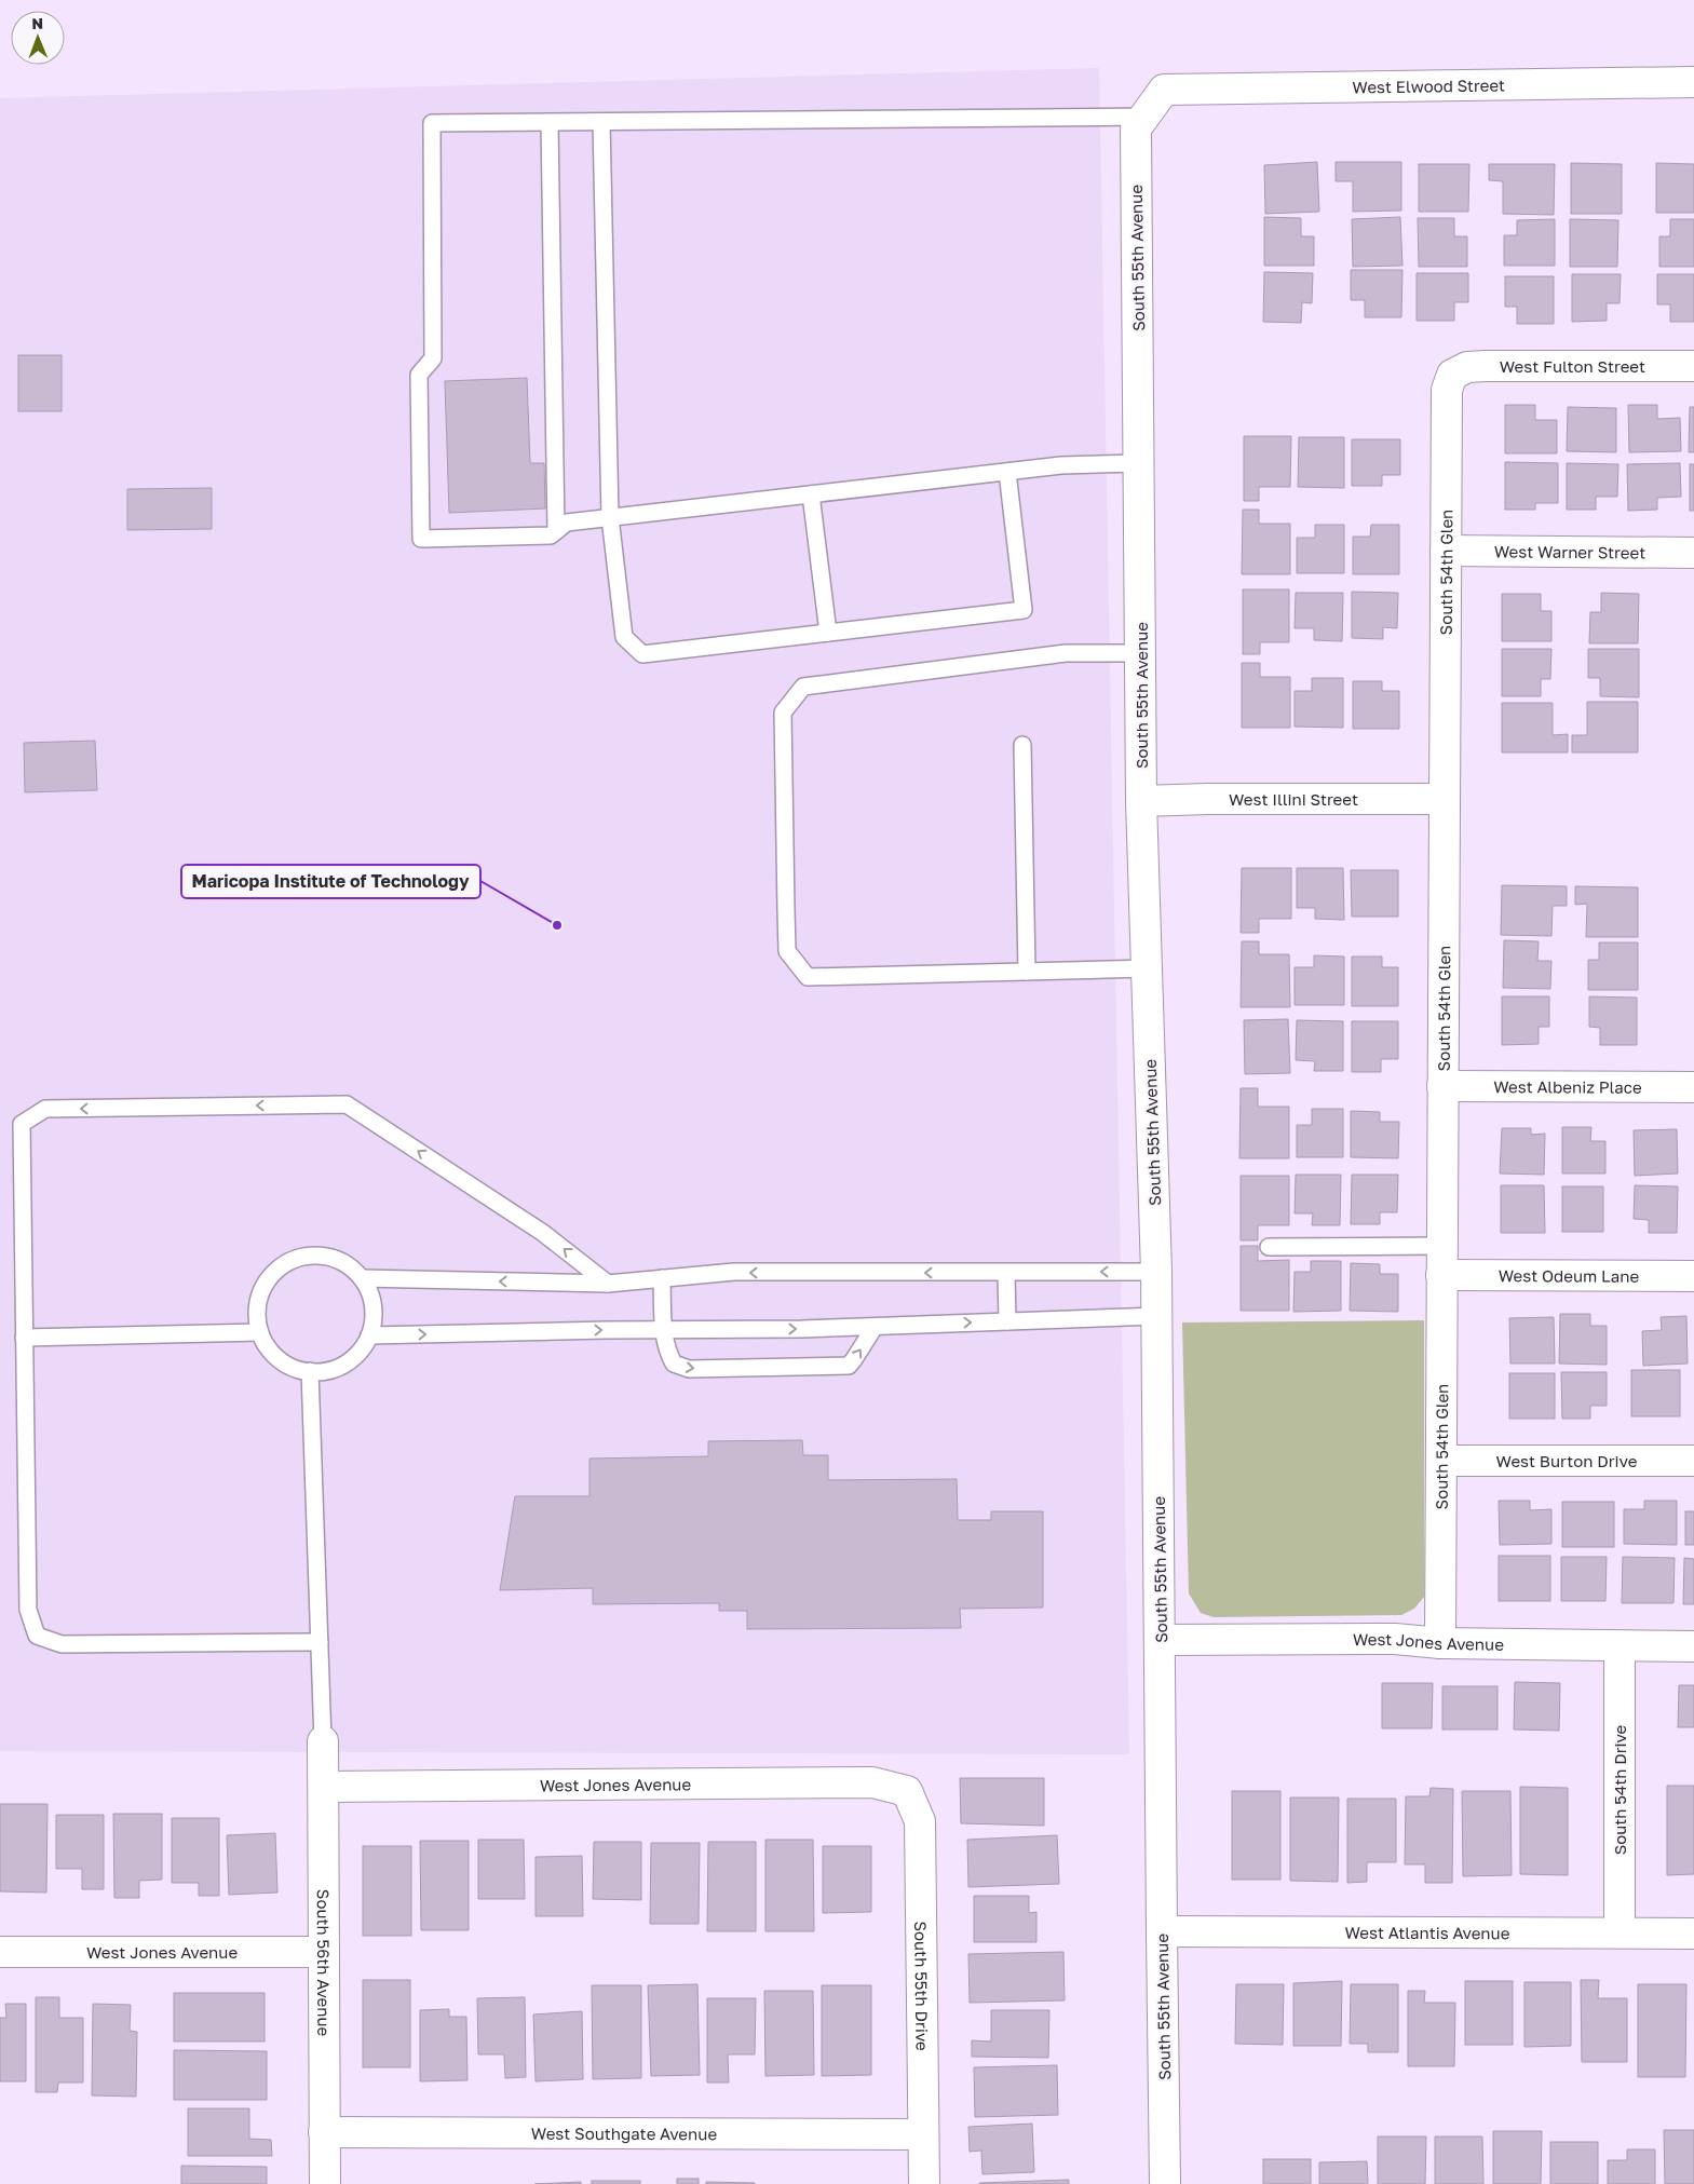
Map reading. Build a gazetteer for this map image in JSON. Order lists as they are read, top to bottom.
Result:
{
  "streets": {
    "street": [
      "West Elwood Street",
      "South 55th Avenue",
      "West Fulton Street",
      "West Warner Street",
      "South 54th Glen",
      "West Illini Street",
      "West Albeniz Place",
      "West Odeum Lane",
      "West Burton Drive",
      "West Jones Avenue",
      "South 54th Drive",
      "West Atlantis Avenue",
      "South 56th Avenue",
      "South 55th Drive",
      "West Southgate Avenue"
    ]
  },
  "crossings": [
    ["West Elwood Street", "South 55th Avenue"],
    ["South 55th Avenue", "West Illini Street"],
    ["South 55th Avenue", "West Jones Avenue"],
    ["South 55th Avenue", "West Atlantis Avenue"],
    ["West Fulton Street", "South 54th Glen"],
    ["West Warner Street", "South 54th Glen"],
    ["South 54th Glen", "West Illini Street"],
    ["South 54th Glen", "West Albeniz Place"],
    ["South 54th Glen", "West Odeum Lane"],
    ["South 54th Glen", "West Burton Drive"],
    ["South 54th Glen", "West Jones Avenue"],
    ["West Jones Avenue", "South 54th Drive"],
    ["West Jones Avenue", "South 56th Avenue"],
    ["West Jones Avenue", "South 55th Drive"],
    ["South 54th Drive", "West Atlantis Avenue"],
    ["South 56th Avenue", "West Southgate Avenue"],
    ["South 55th Drive", "West Southgate Avenue"]
  ],
  "places": ["Maricopa Institute of Technology"],
  "north": "top"
}
